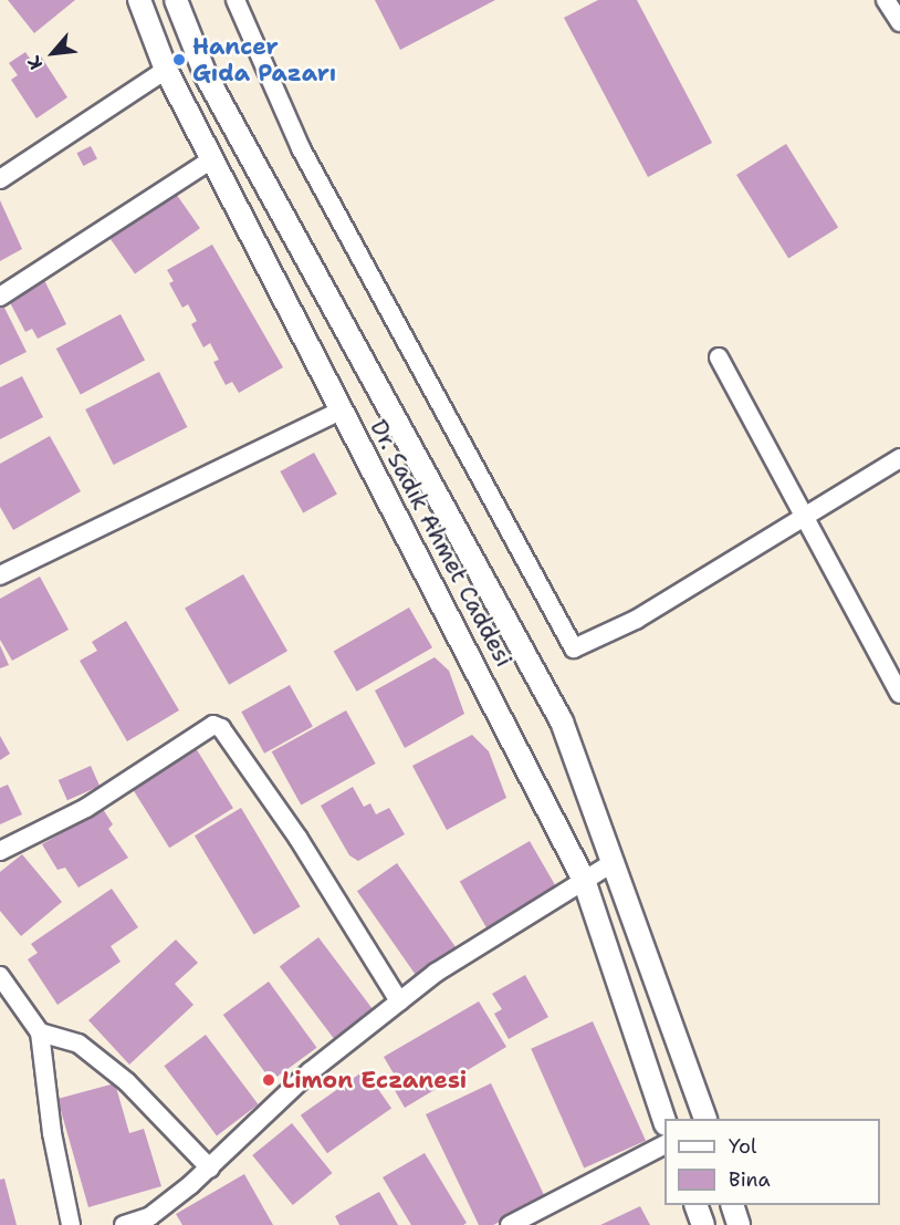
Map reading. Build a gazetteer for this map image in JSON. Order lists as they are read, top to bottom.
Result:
{
  "streets": {
    "street": ["Dr. Sadık Ahmet Caddesi"]
  },
  "places": ["Hancer Gıda Pazarı", "Limon Eczanesi"],
  "legend": ["Yol", "Bina"],
  "north": "bottom left"
}
